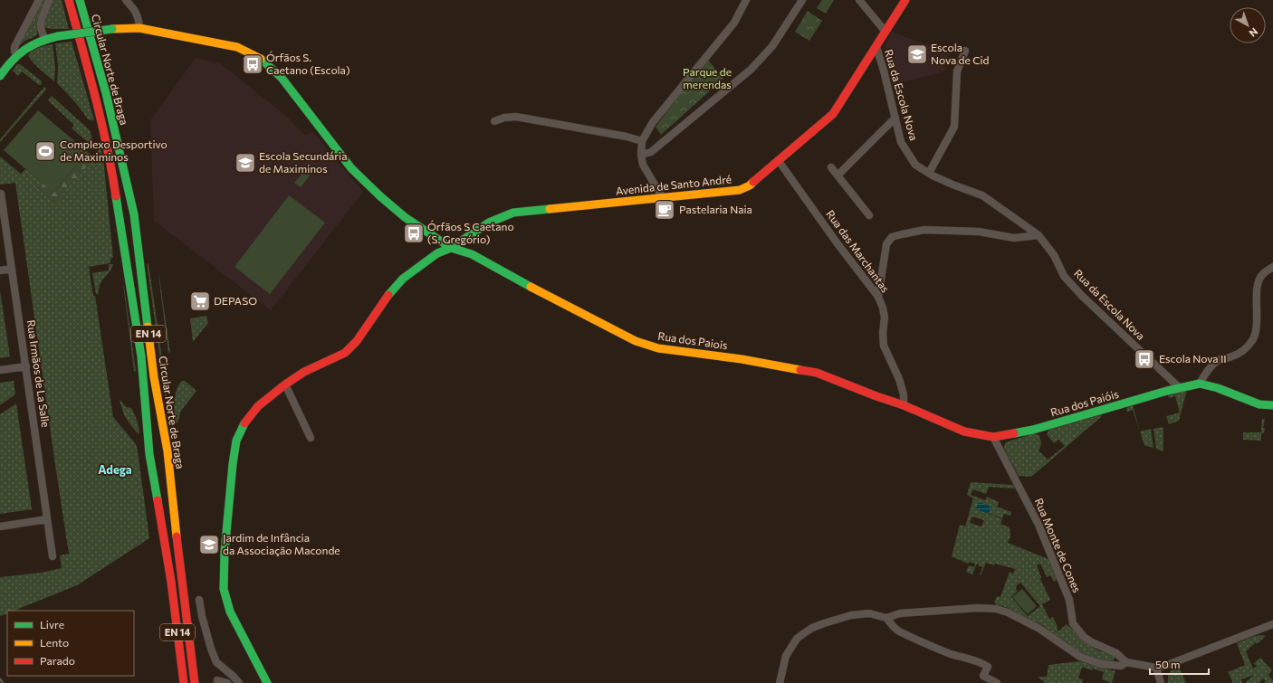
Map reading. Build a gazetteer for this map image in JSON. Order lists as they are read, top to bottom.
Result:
{
  "streets": {
    "main road": [
      "Circular Norte de Braga",
      "Avenida de Santo André",
      "EN 14",
      "Rua dos Paiois",
      "Rua dos Paióis"
    ],
    "street": [
      "Rua da Escola Nova",
      "Rua das Marchantas",
      "Rua Irmãos de La Salle",
      "Rua Monte de Cones"
    ]
  },
  "crossings": [
    ["Rua da Escola Nova", "Avenida de Santo André"],
    ["Rua da Escola Nova", "Rua dos Paióis"],
    ["Avenida de Santo André", "Rua das Marchantas"],
    ["Avenida de Santo André", "Rua dos Paiois"],
    ["Rua das Marchantas", "Rua dos Paiois"],
    ["Rua das Marchantas", "Rua dos Paióis"],
    ["Rua dos Paiois", "Rua dos Paióis"],
    ["Rua dos Paióis", "Rua Monte de Cones"]
  ],
  "districts": ["Adega"],
  "parks": ["Parque de merendas"],
  "places": {
    "school or university": ["Escola Nova de Cid", "Escola Secundária de Maximinos", "Jardim de Infância da Associação Maconde"],
    "bus stop": ["Órfãos S. Caetano (Escola)", "Órfãos S Caetano (S. Gregório)", "Escola Nova II"],
    "sports": ["Complexo Desportivo de Maximinos"],
    "cafe": ["Pastelaria Naia"],
    "supermarket": ["DEPASO"]
  },
  "legend": ["Livre", "Lento", "Parado"],
  "scale_bar": "50 m",
  "north": "bottom right"
}
